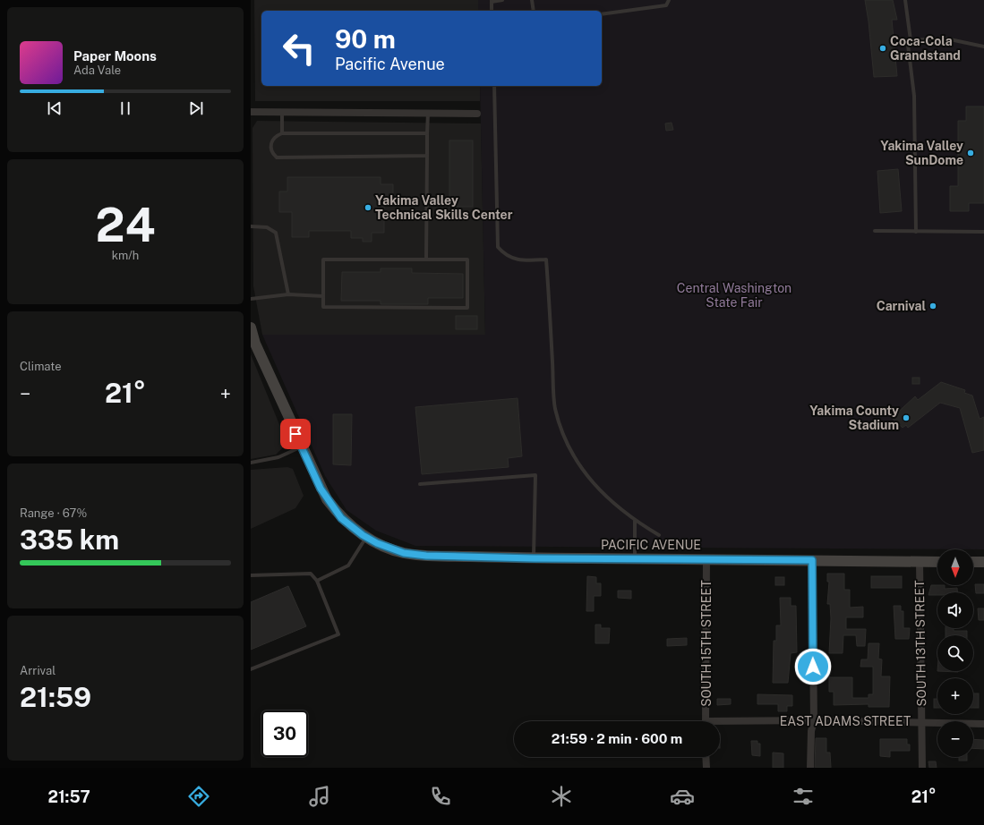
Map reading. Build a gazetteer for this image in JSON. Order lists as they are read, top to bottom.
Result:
{
  "streets": {
    "street": [
      "PACIFIC AVENUE",
      "SOUTH 15TH STREET",
      "SOUTH 13TH STREET",
      "EAST ADAMS STREET"
    ]
  },
  "crossings": [
    ["PACIFIC AVENUE", "SOUTH 15TH STREET"],
    ["PACIFIC AVENUE", "SOUTH 13TH STREET"],
    ["SOUTH 13TH STREET", "EAST ADAMS STREET"]
  ],
  "parks": ["Central Washington State Fair"],
  "places": [
    "Coca-Cola Grandstand",
    "Yakima Valley SunDome",
    "Yakima Valley Technical Skills Center",
    "Carnival",
    "Yakima County Stadium"
  ],
  "north": "bottom",
  "page": {
    "turn": ["90 m", "Pacific Avenue"],
    "song": ["Paper Moons", "Ada Vale"],
    "tile": [
      ["24", "km/h"],
      "Climate",
      ["Range · 67%", "335 km"],
      ["Arrival", "21:59"]
    ],
    "heat": ["−", "21°", "+"],
    "map_buttons": ["+", "−"],
    "limit": "30",
    "trip": "21:59 · 2 min · 600 m",
    "tabs": ["21:57", "21°"]
  }
}
